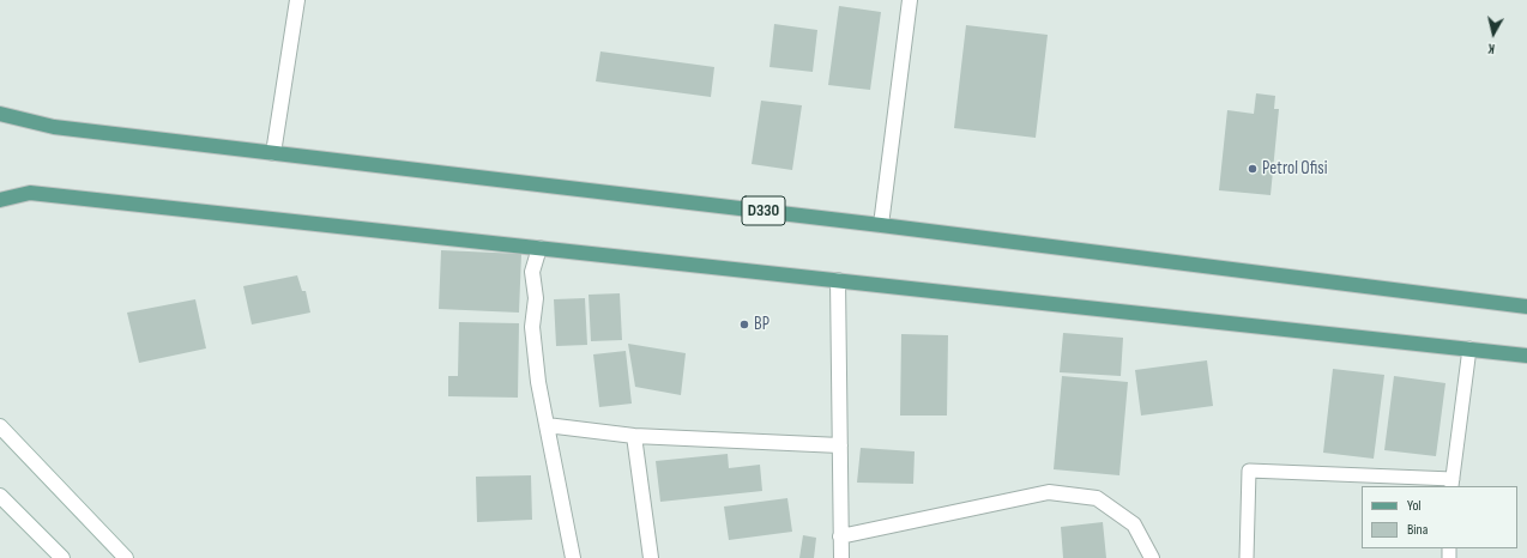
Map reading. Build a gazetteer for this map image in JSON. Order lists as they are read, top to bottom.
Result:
{
  "streets": {
    "main road": ["D330"]
  },
  "places": ["Petrol Ofisi", "BP"],
  "legend": ["Yol", "Bina"],
  "north": "bottom"
}
